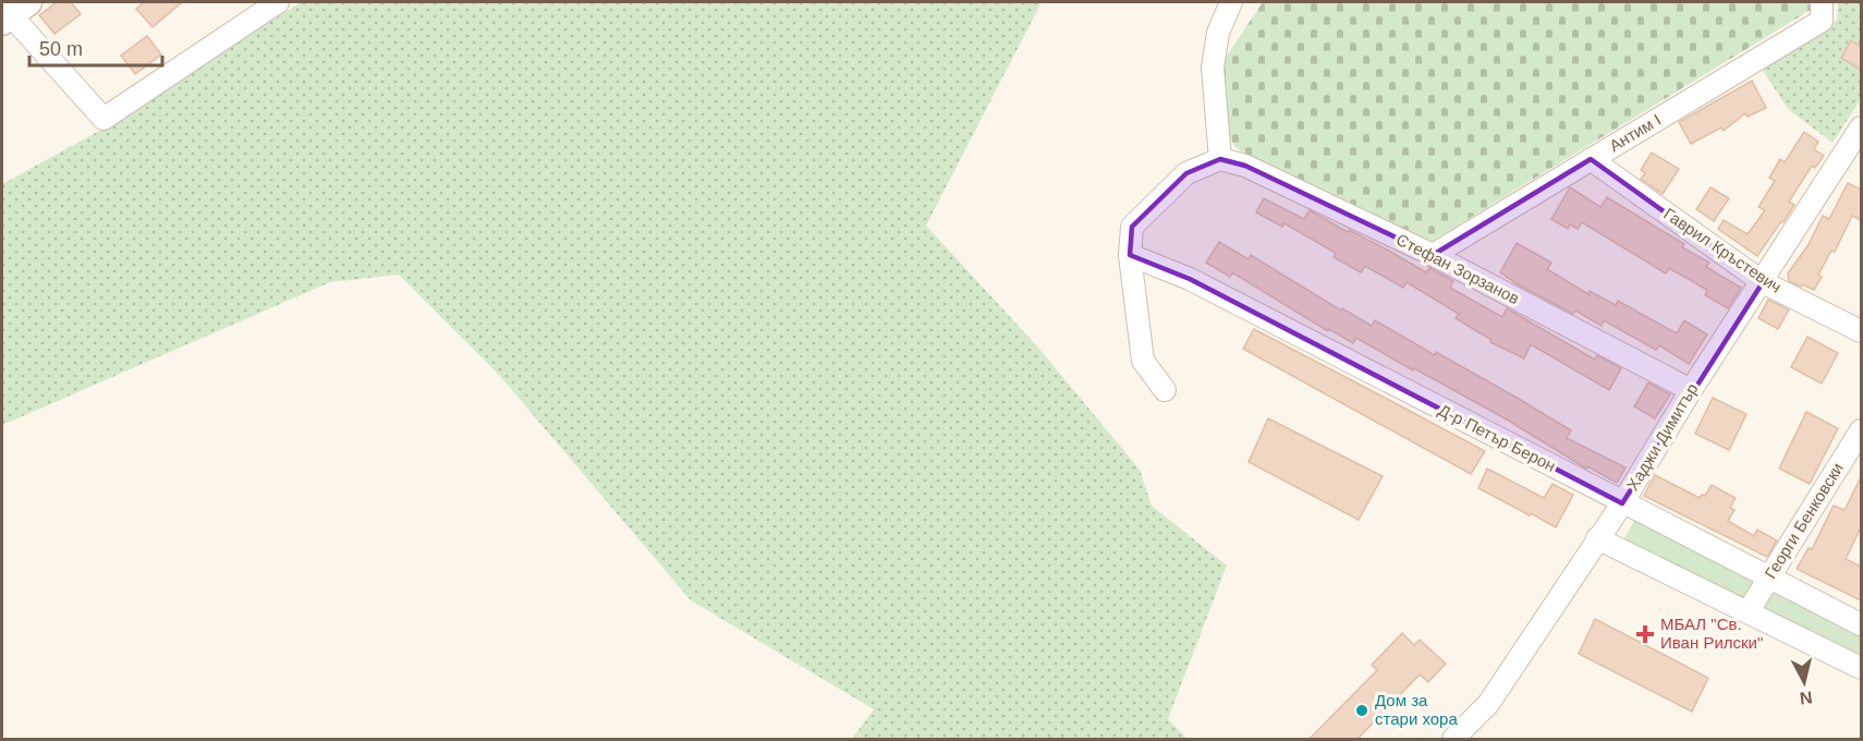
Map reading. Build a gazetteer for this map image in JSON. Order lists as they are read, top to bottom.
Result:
{
  "streets": {
    "street": [
      "Антим I",
      "Гаврил Кръстевич",
      "Стефан Зорзанов",
      "Хаджи Димитър",
      "Д-р Петър Берон",
      "Георги Бенковски"
    ]
  },
  "crossings": [
    ["Антим I", "Гаврил Кръстевич"],
    ["Антим I", "Стефан Зорзанов"],
    ["Гаврил Кръстевич", "Хаджи Димитър"],
    ["Стефан Зорзанов", "Хаджи Димитър"],
    ["Хаджи Димитър", "Д-р Петър Берон"],
    ["Д-р Петър Берон", "Георги Бенковски"]
  ],
  "places": {
    "health": ["МБАЛ \"Св. Иван Рилски\""],
    "other": ["Дом за стари хора"]
  },
  "scale_bar": "50 m",
  "north": "bottom"
}
